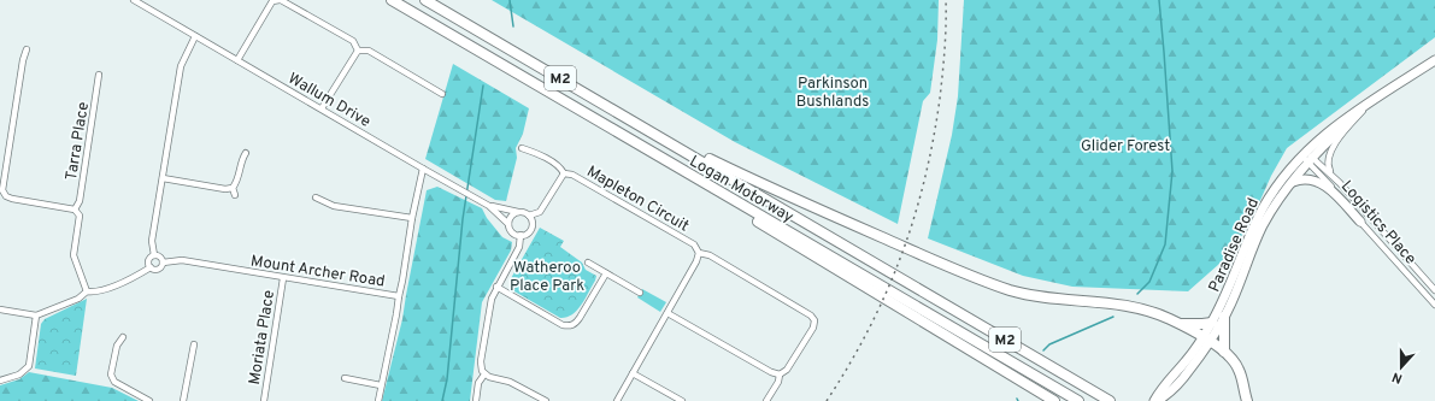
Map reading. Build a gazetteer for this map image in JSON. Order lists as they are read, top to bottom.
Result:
{
  "streets": {
    "highway": ["M2", "Logan Motorway"],
    "street": [
      "Wallum Drive",
      "Tarra Place",
      "Mapleton Circuit",
      "Logistics Place",
      "Paradise Road",
      "Mount Archer Road",
      "Moriata Place"
    ]
  },
  "crossings": [
    ["Wallum Drive", "Mapleton Circuit"],
    ["Wallum Drive", "Mount Archer Road"],
    ["Logistics Place", "Paradise Road"],
    ["Mount Archer Road", "Moriata Place"]
  ],
  "parks": ["Parkinson Bushlands", "Glider Forest", "Watheroo Place Park"],
  "north": "bottom"
}
